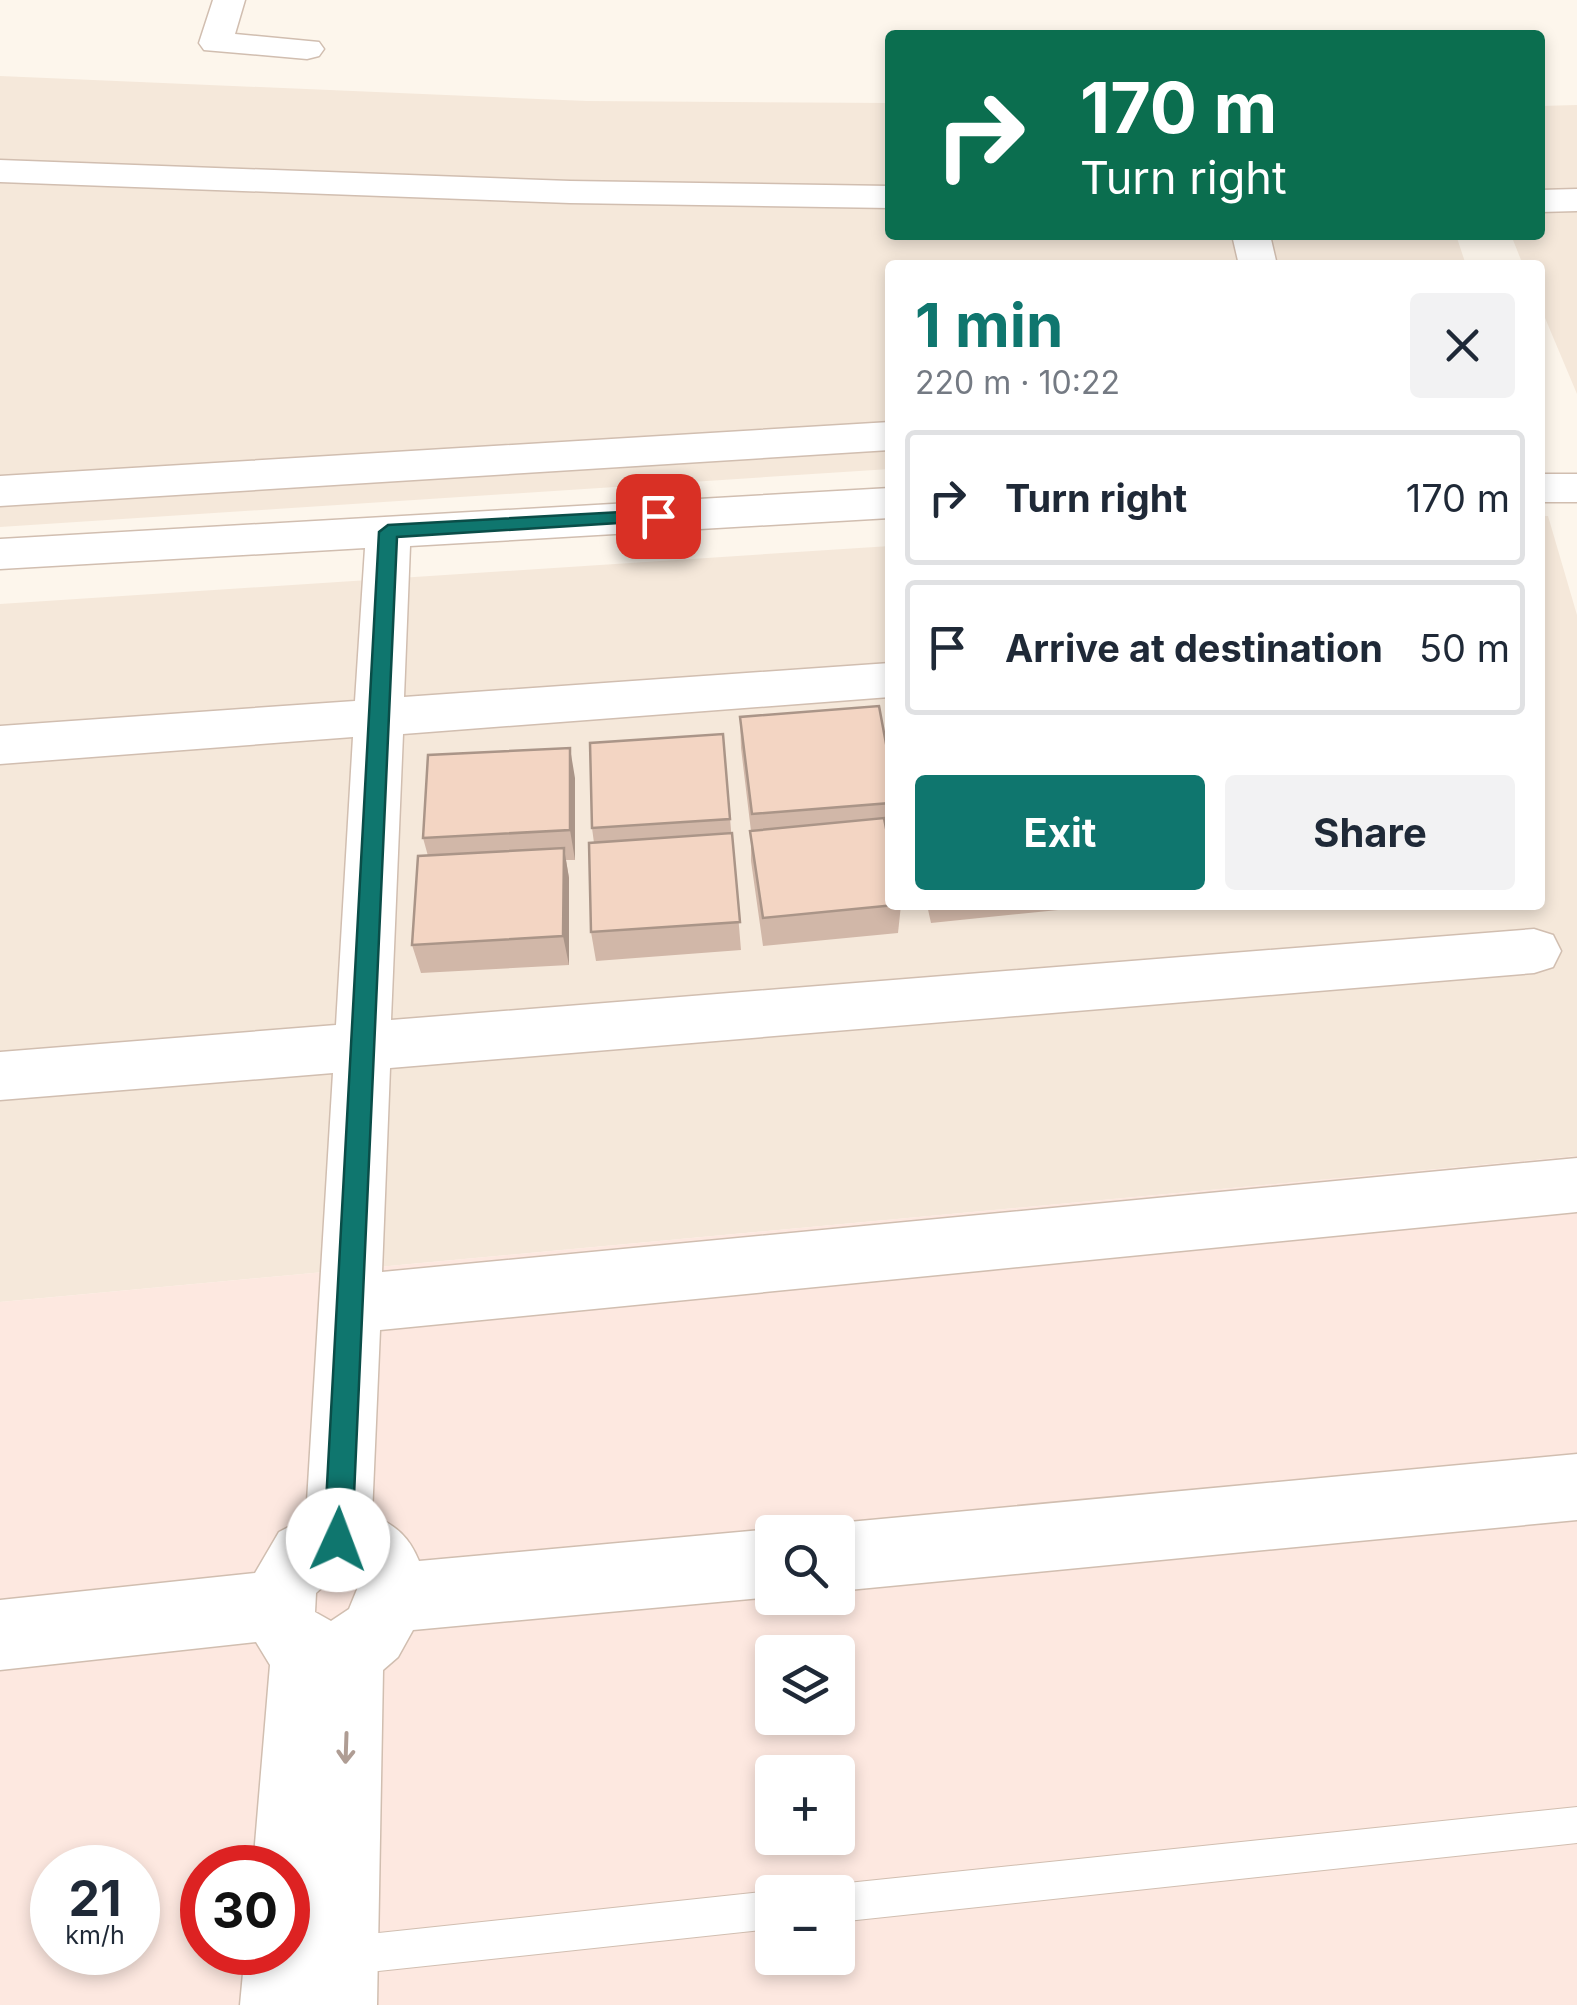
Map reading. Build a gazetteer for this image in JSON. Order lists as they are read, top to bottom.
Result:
{
  "page": {
    "turn": ["170 m", "Turn right"],
    "heading": ["1 min", "220 m · 10:22"],
    "list": [
      {
        "name": "Turn right",
        "value": "170 m"
      },
      {
        "name": "Arrive at destination",
        "value": "50 m"
      }
    ],
    "buttons": ["Exit", "Share"],
    "map_buttons": ["+", "−"],
    "speed": "21 km/h",
    "limit": "30"
  }
}
